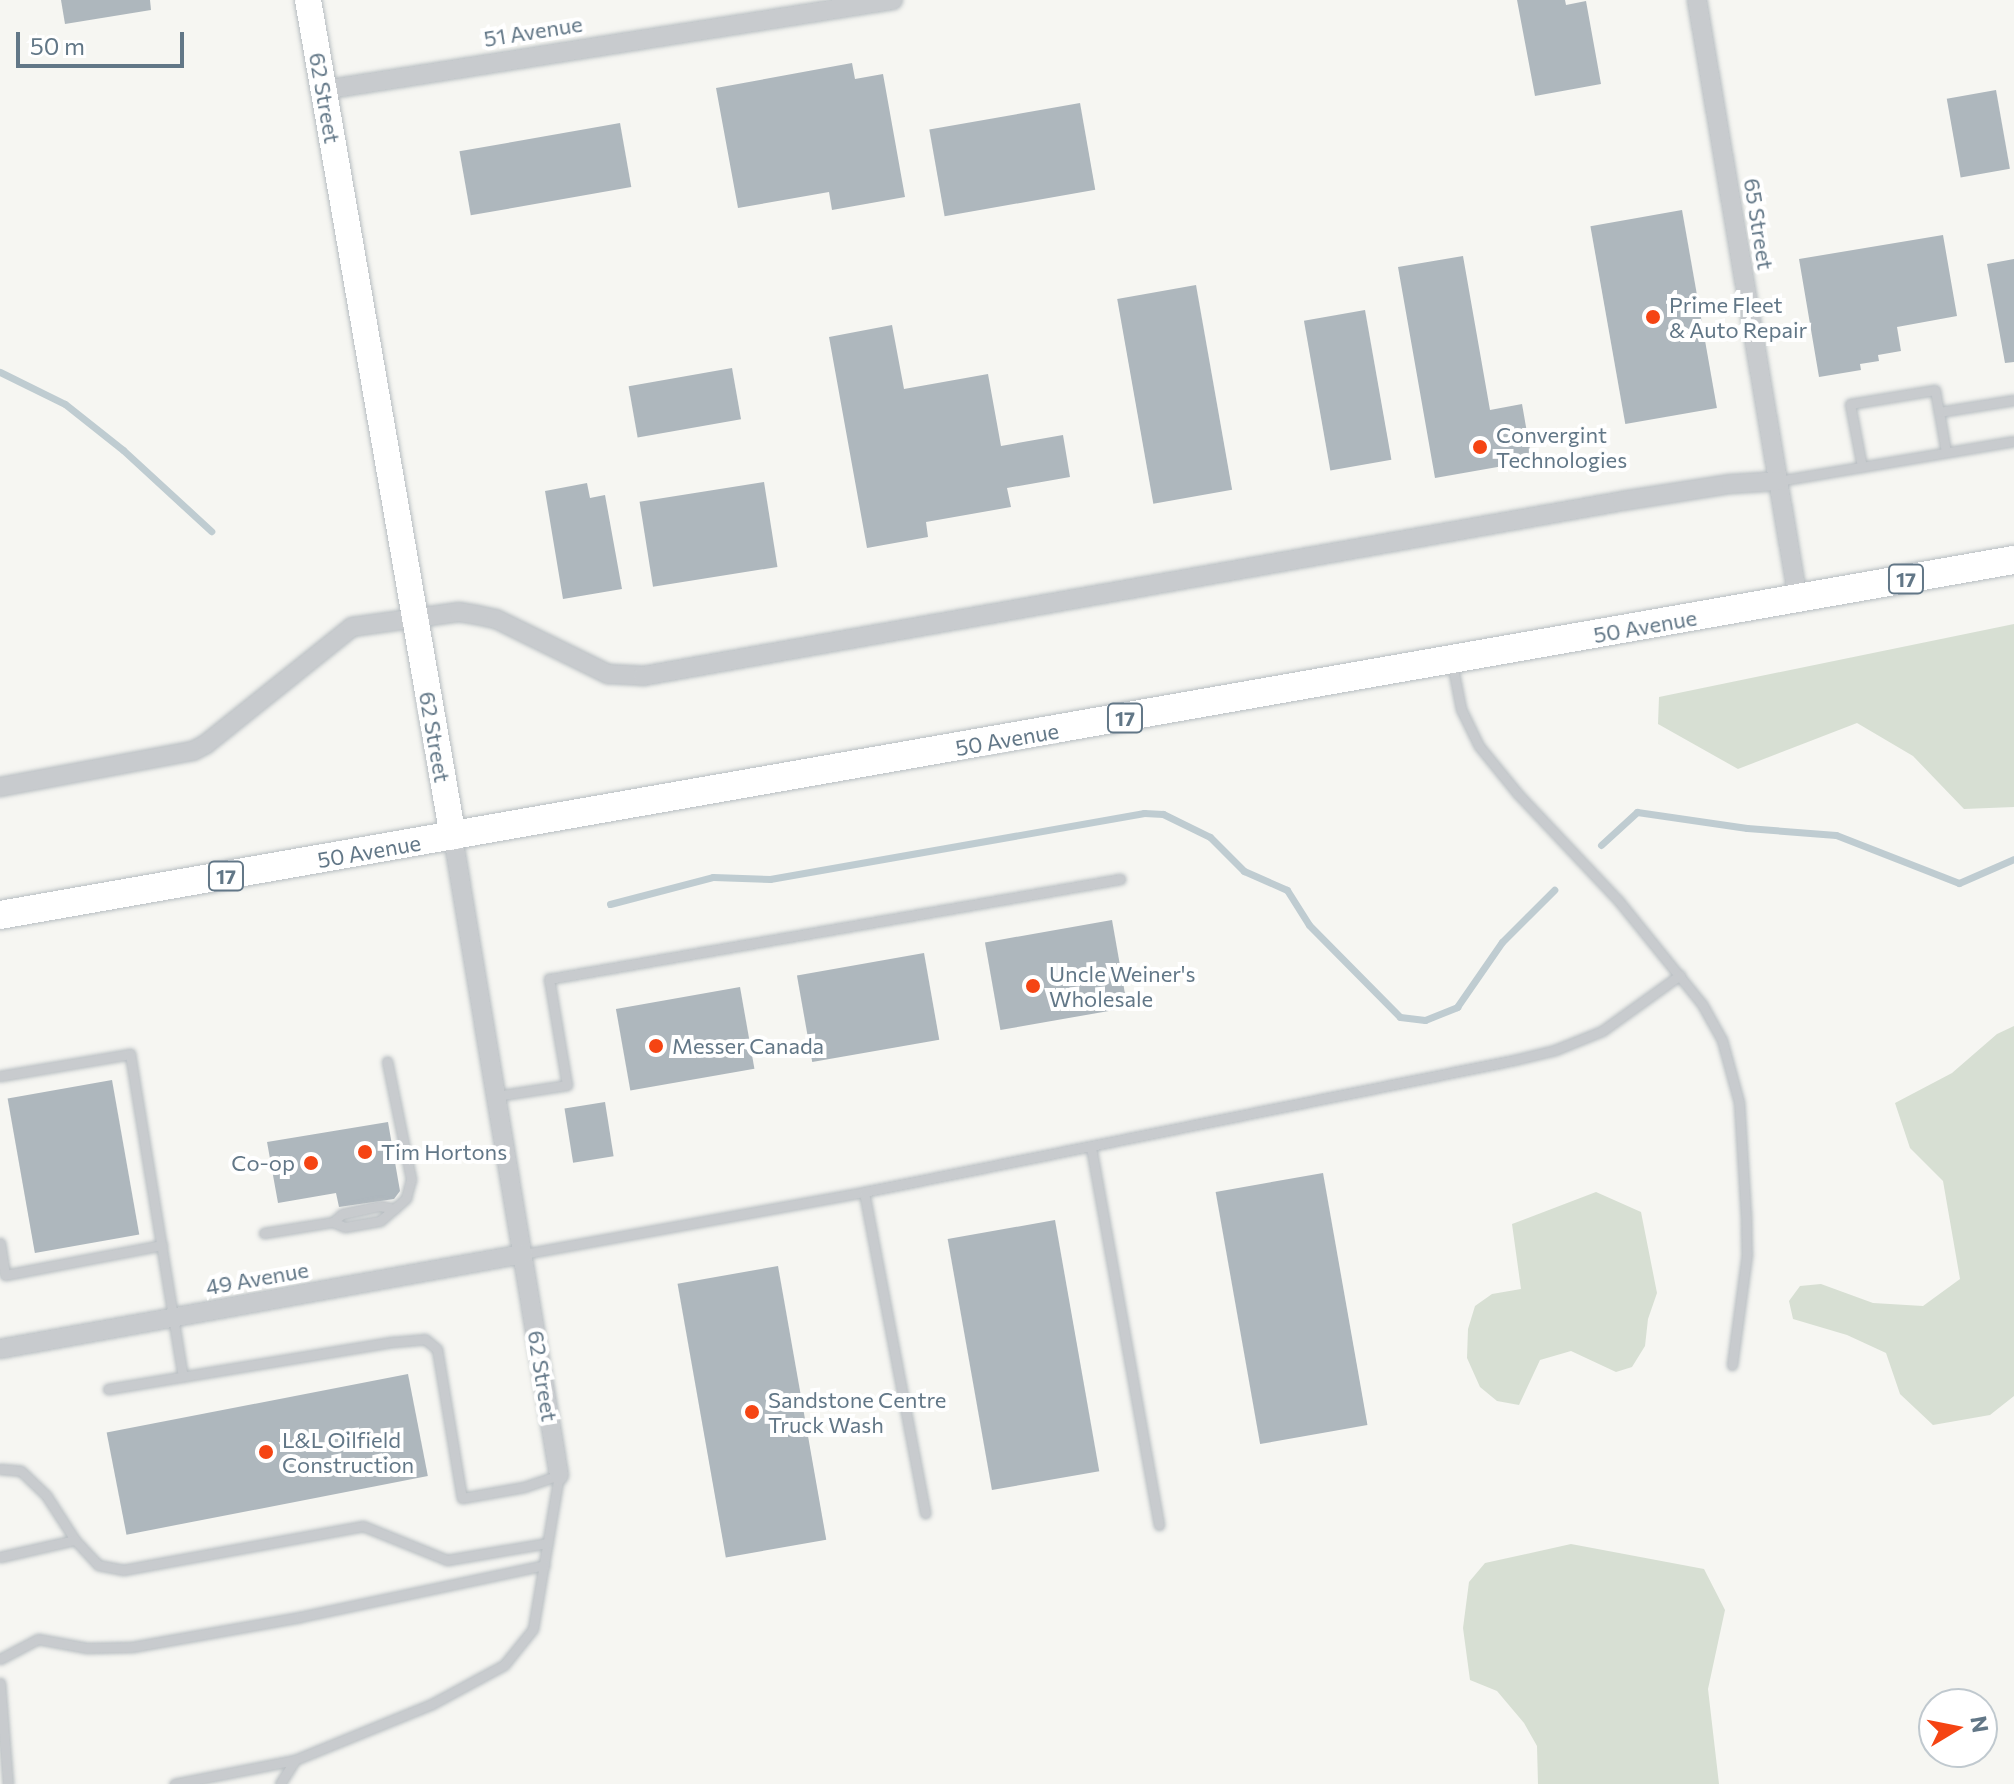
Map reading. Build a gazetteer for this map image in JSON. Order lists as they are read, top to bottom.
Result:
{
  "streets": {
    "main road": ["62 Street", "17", "50 Avenue"],
    "street": ["51 Avenue", "65 Street", "49 Avenue"]
  },
  "crossings": [
    ["51 Avenue", "62 Street"],
    ["62 Street", "50 Avenue"],
    ["62 Street", "49 Avenue"],
    ["65 Street", "50 Avenue"]
  ],
  "places": [
    "Prime Fleet & Auto Repair",
    "Convergint Technologies",
    "Uncle Weiner's Wholesale",
    "Messer Canada",
    "Tim Hortons",
    "Co-op",
    "Sandstone Centre Truck Wash",
    "L&L Oilfield Construction"
  ],
  "scale_bar": "50 m",
  "north": "right"
}
